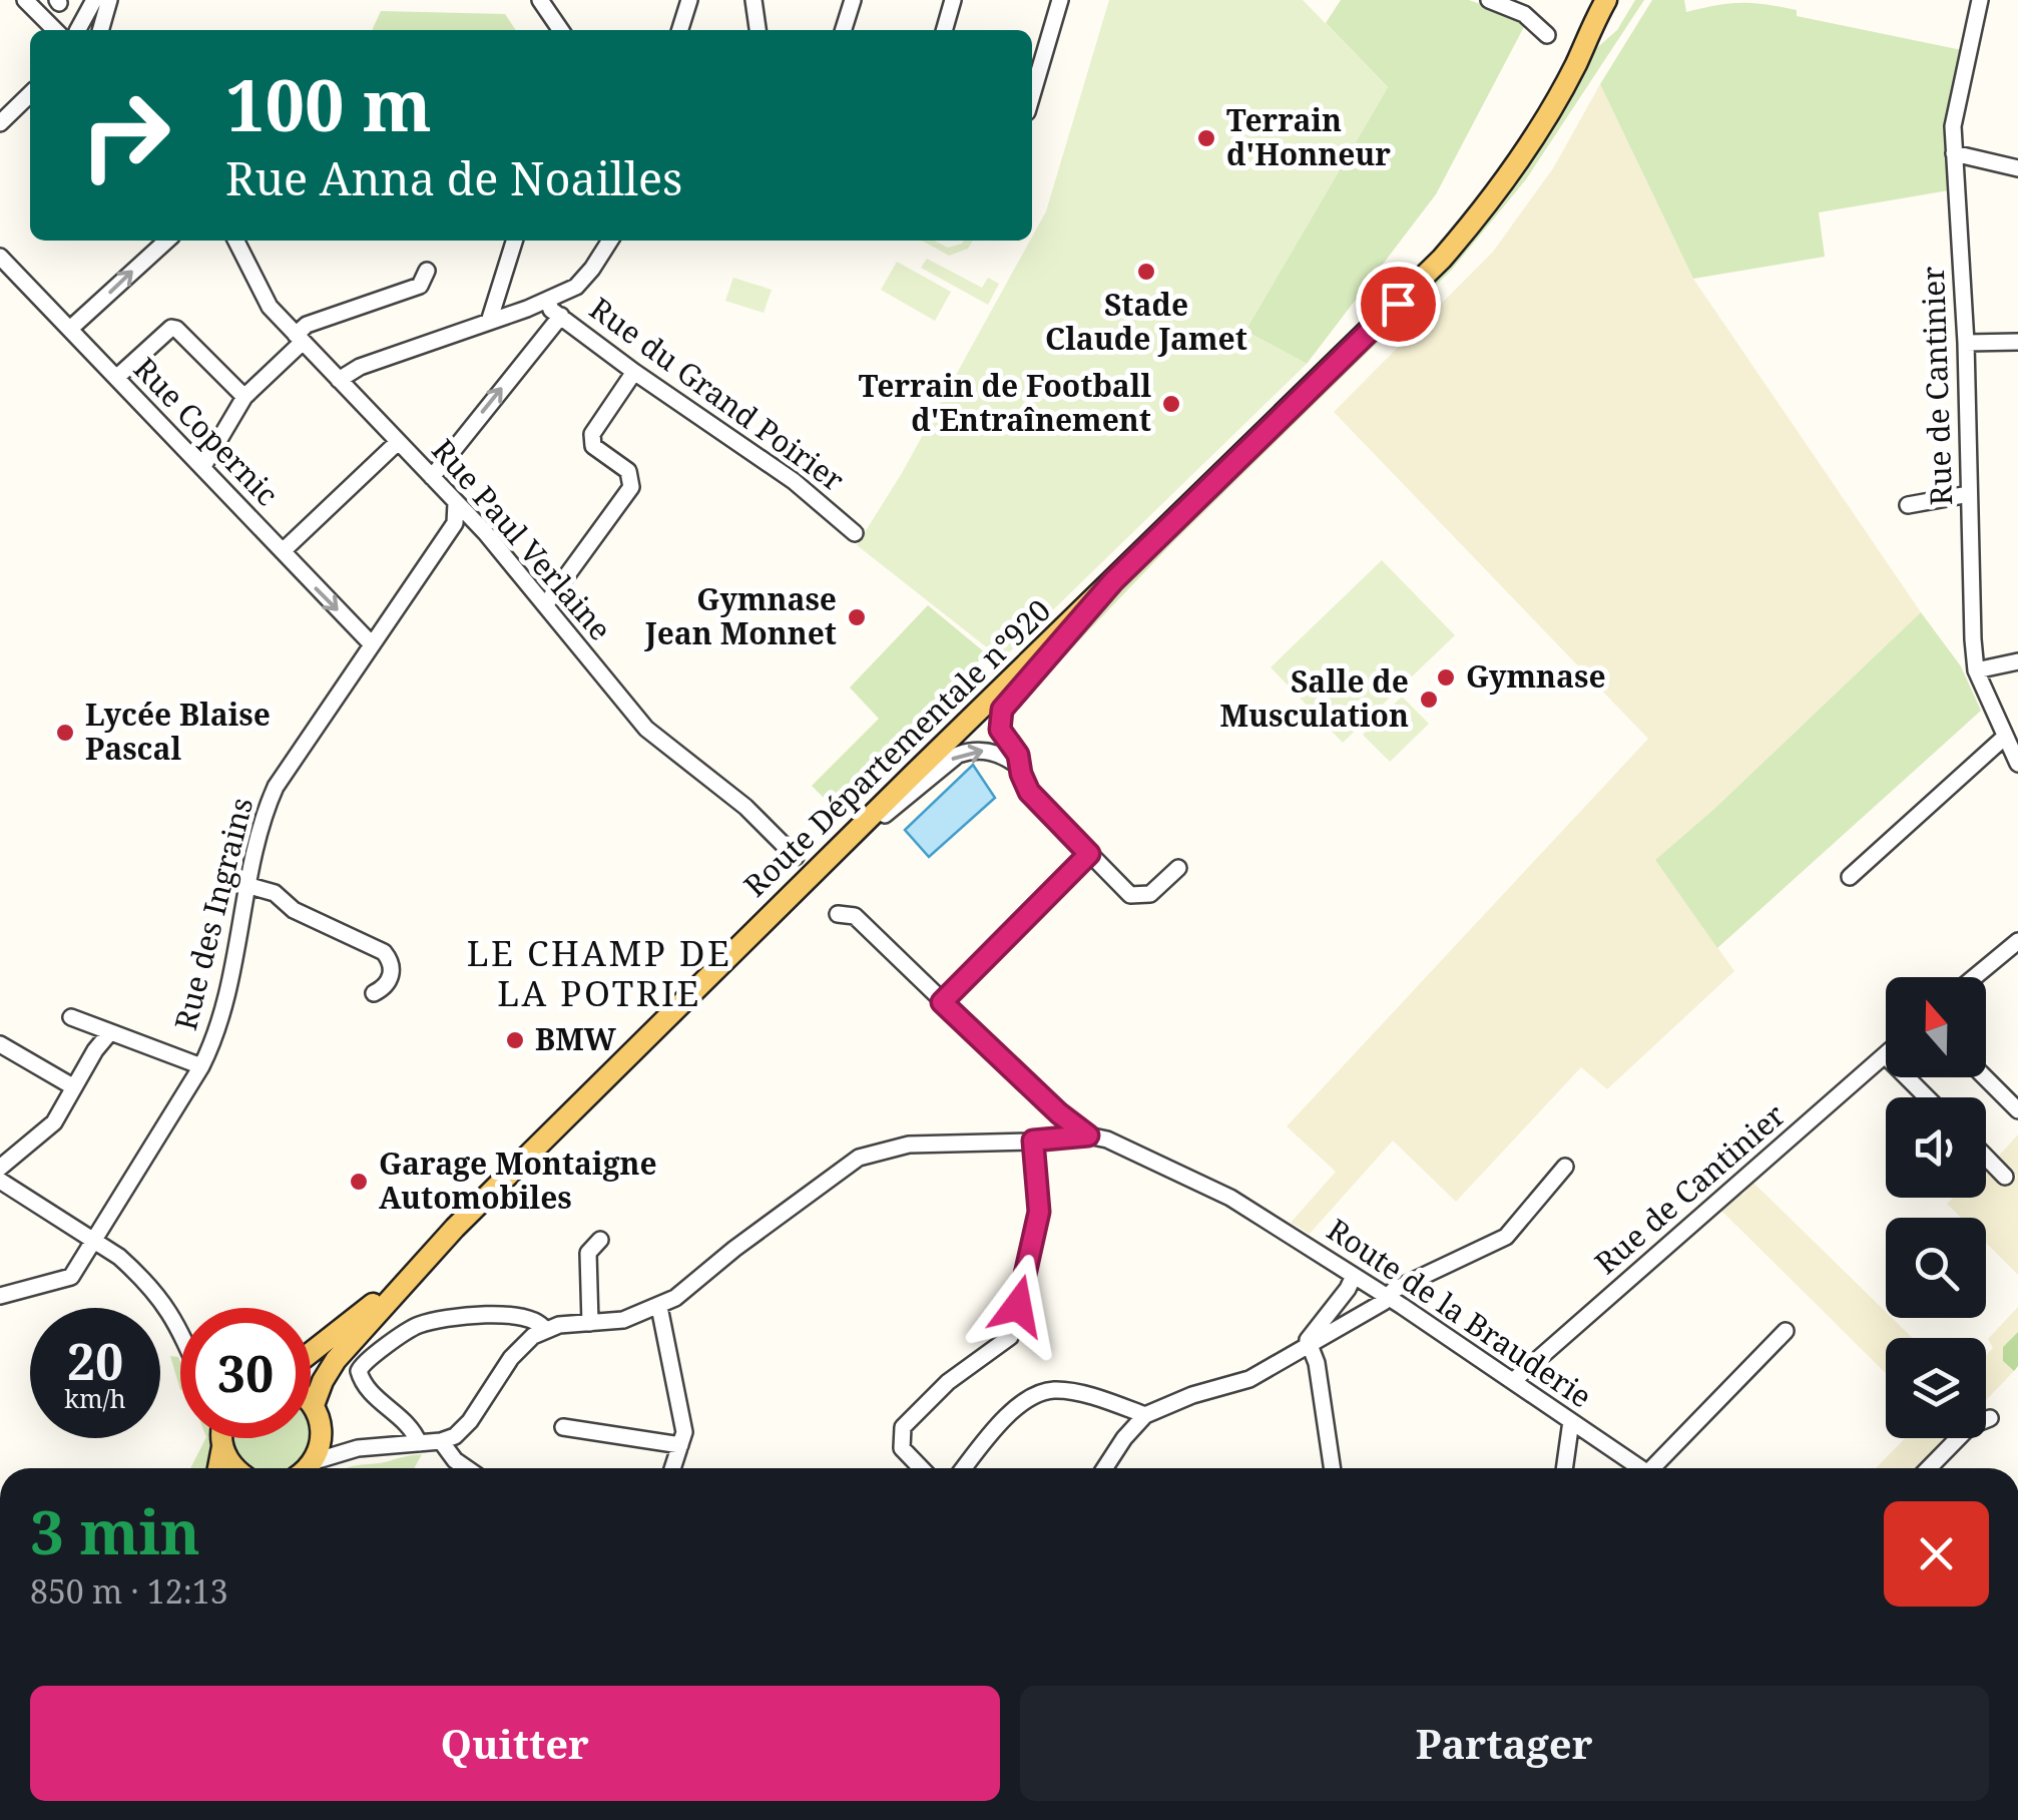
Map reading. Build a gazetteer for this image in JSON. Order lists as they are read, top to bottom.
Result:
{
  "streets": {
    "main road": ["Route Départementale n°920"],
    "street": [
      "Rue de Cantinier",
      "Rue du Grand Poirier",
      "Rue Copernic",
      "Rue Paul Verlaine",
      "Rue des Ingrains",
      "Route de la Brauderie"
    ]
  },
  "crossings": [
    ["Rue de Cantinier", "Route de la Brauderie"],
    ["Rue Copernic", "Rue des Ingrains"],
    ["Rue Paul Verlaine", "Rue des Ingrains"]
  ],
  "districts": ["LE CHAMP DE LA POTRIE"],
  "places": [
    "Terrain d'Honneur",
    "Stade Claude Jamet",
    "Terrain de Football d'Entraînement",
    "Gymnase Jean Monnet",
    "Gymnase",
    "Salle de Musculation",
    "Lycée Blaise Pascal",
    "BMW",
    "Garage Montaigne Automobiles"
  ],
  "north": "top",
  "page": {
    "turn": ["100 m", "Rue Anna de Noailles"],
    "speed": "20 km/h",
    "limit": "30",
    "heading": ["3 min", "850 m · 12:13"],
    "buttons": ["Quitter", "Partager"]
  }
}
